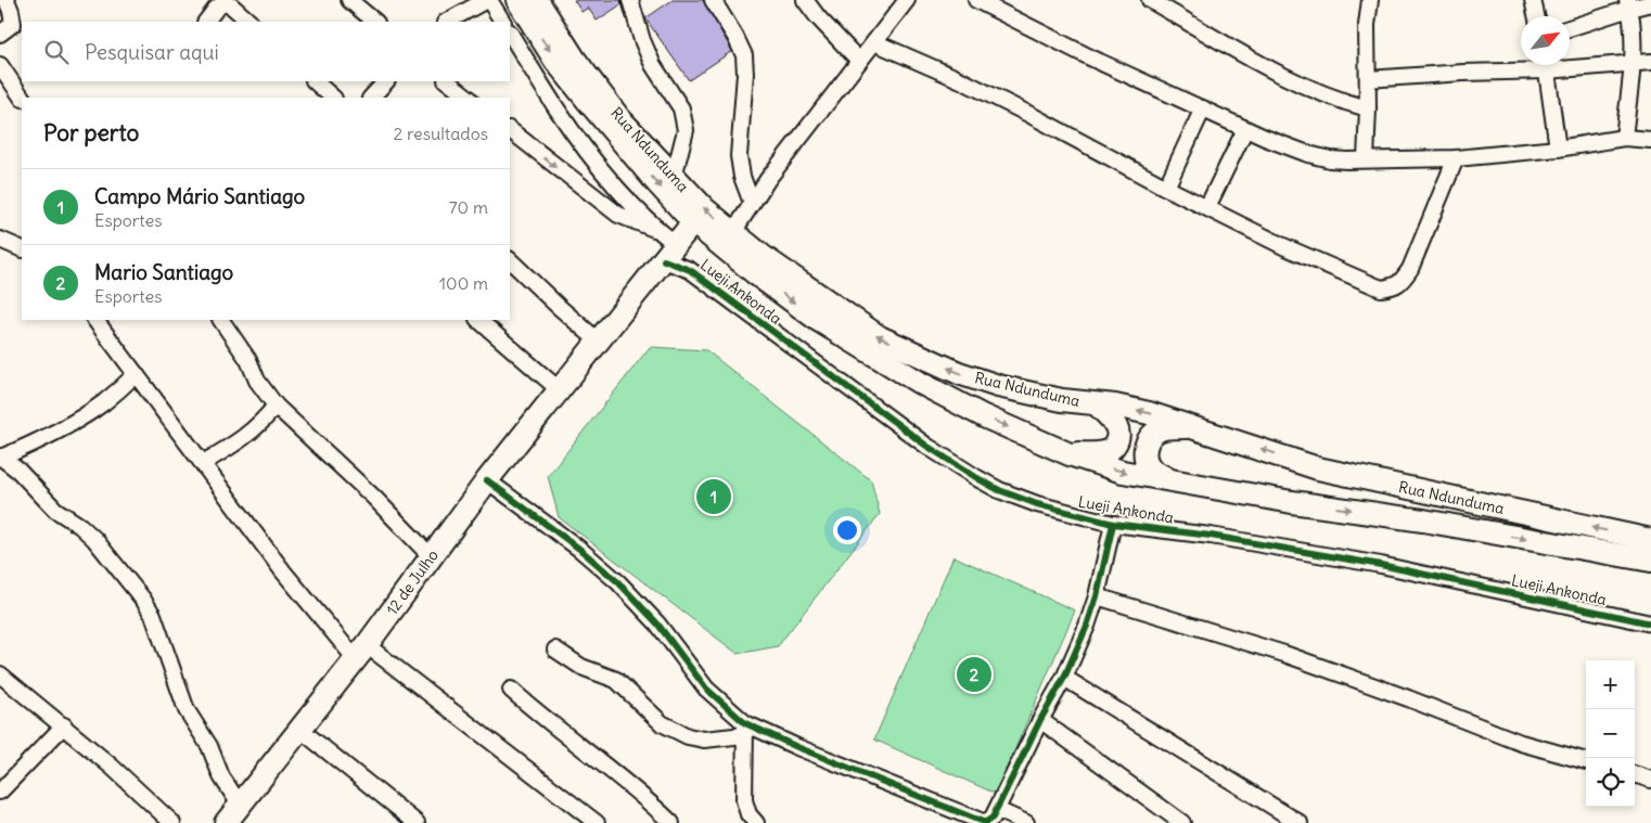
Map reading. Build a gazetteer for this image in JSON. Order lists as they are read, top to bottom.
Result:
{
  "streets": {
    "main road": ["Rua Ndunduma", "Lueji Ankonda", "12 de Julho"]
  },
  "crossings": [
    ["Rua Ndunduma", "Lueji Ankonda"],
    ["Lueji Ankonda", "12 de Julho"]
  ],
  "one_way": ["Lueji Ankonda"],
  "north": "top right",
  "page": {
    "search": "Pesquisar aqui",
    "heading": ["Por perto", "2 resultados"],
    "list": [
      {
        "mark": "1",
        "name": "Campo Mário Santiago",
        "note": "Esportes",
        "value": "70 m"
      },
      {
        "mark": "2",
        "name": "Mario Santiago",
        "note": "Esportes",
        "value": "100 m"
      }
    ],
    "pins": ["1", "2"],
    "map_buttons": ["+", "−"]
  }
}
